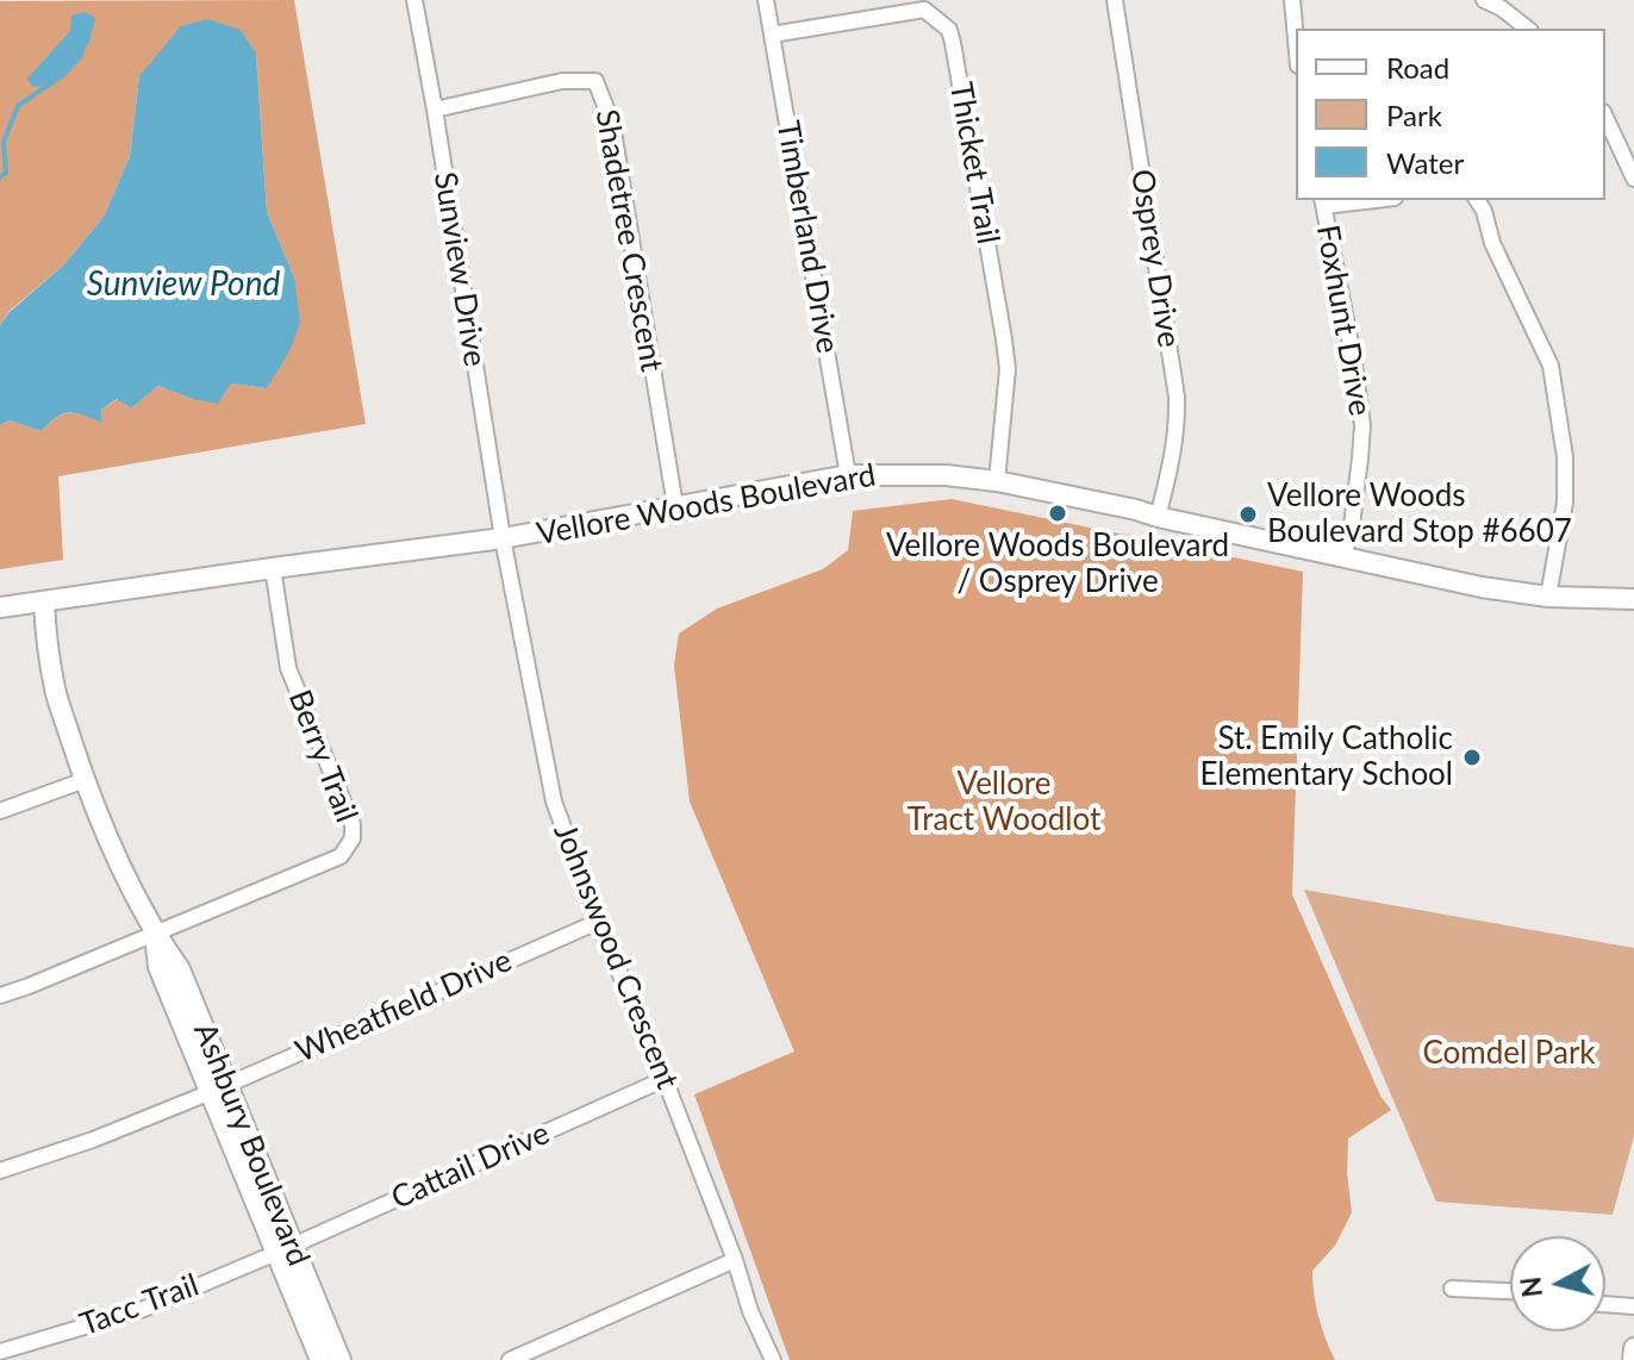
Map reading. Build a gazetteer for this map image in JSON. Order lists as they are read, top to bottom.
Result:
{
  "streets": {
    "street": [
      "Thicket Trail",
      "Timberland Drive",
      "Shadetree Crescent",
      "Osprey Drive",
      "Sunview Drive",
      "Foxhunt Drive",
      "Vellore Woods Boulevard",
      "Berry Trail",
      "Johnswood Crescent",
      "Wheatfield Drive",
      "Ashbury Boulevard",
      "Cattail Drive",
      "Tacc Trail"
    ]
  },
  "crossings": [
    ["Thicket Trail", "Timberland Drive"],
    ["Thicket Trail", "Vellore Woods Boulevard"],
    ["Timberland Drive", "Vellore Woods Boulevard"],
    ["Shadetree Crescent", "Sunview Drive"],
    ["Shadetree Crescent", "Vellore Woods Boulevard"],
    ["Osprey Drive", "Vellore Woods Boulevard"],
    ["Sunview Drive", "Vellore Woods Boulevard"],
    ["Sunview Drive", "Johnswood Crescent"],
    ["Foxhunt Drive", "Vellore Woods Boulevard"],
    ["Vellore Woods Boulevard", "Berry Trail"],
    ["Vellore Woods Boulevard", "Johnswood Crescent"],
    ["Vellore Woods Boulevard", "Ashbury Boulevard"],
    ["Berry Trail", "Ashbury Boulevard"],
    ["Johnswood Crescent", "Wheatfield Drive"],
    ["Johnswood Crescent", "Cattail Drive"],
    ["Wheatfield Drive", "Ashbury Boulevard"],
    ["Ashbury Boulevard", "Cattail Drive"],
    ["Ashbury Boulevard", "Tacc Trail"],
    ["Cattail Drive", "Tacc Trail"]
  ],
  "water": ["Sunview Pond"],
  "parks": ["Vellore Tract Woodlot", "Comdel Park"],
  "places": ["Vellore Woods Boulevard / Osprey Drive", "Vellore Woods Boulevard Stop #6607", "St. Emily Catholic Elementary School"],
  "legend": ["Road", "Park", "Water"],
  "north": "left"
}
